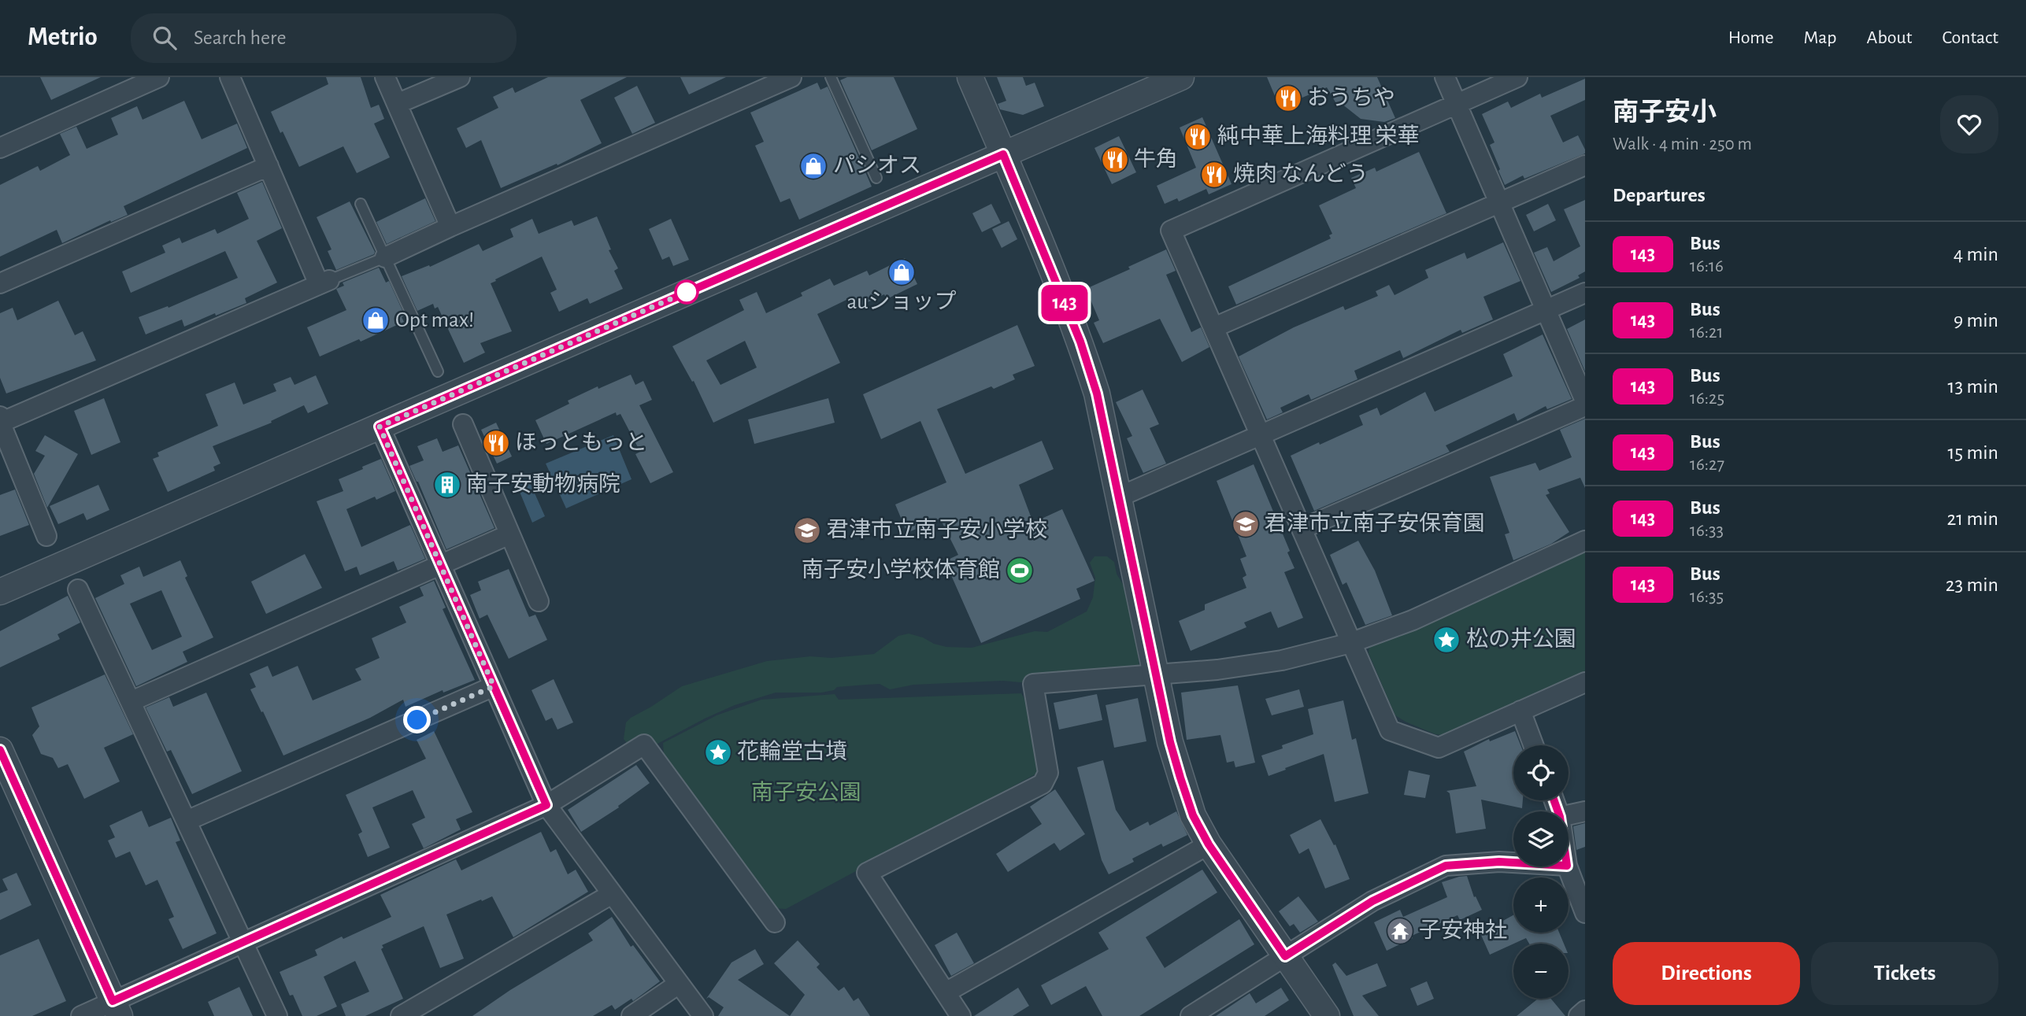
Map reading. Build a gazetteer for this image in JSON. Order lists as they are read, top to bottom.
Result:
{
  "parks": ["南子安公園"],
  "places": {
    "restaurant": [
      "おうちや",
      "純中華上海料理 栄華",
      "牛角",
      "焼肉 なんどう",
      "ほっともっと"
    ],
    "shop": ["パシオス", "auショップ", "Opt max!"],
    "building": ["南子安動物病院"],
    "school or university": ["君津市立南子安保育園", "君津市立南子安小学校"],
    "sports": ["南子安小学校体育館"],
    "place": ["松の井公園", "花輪堂古墳"],
    "temple": ["子安神社"]
  },
  "lines": ["bus line 143"],
  "page": {
    "header": "Metrio",
    "search": "Search here",
    "nav": [
      "Home",
      "Map",
      "About",
      "Contact"
    ],
    "on_map": "143",
    "heading": [
      ["南子安小", "Walk · 4 min · 250 m"],
      "Departures"
    ],
    "list": [
      {
        "mark": "143",
        "name": "Bus",
        "note": "16:16",
        "value": "4 min"
      },
      {
        "mark": "143",
        "name": "Bus",
        "note": "16:21",
        "value": "9 min"
      },
      {
        "mark": "143",
        "name": "Bus",
        "note": "16:25",
        "value": "13 min"
      },
      {
        "mark": "143",
        "name": "Bus",
        "note": "16:27",
        "value": "15 min"
      },
      {
        "mark": "143",
        "name": "Bus",
        "note": "16:33",
        "value": "21 min"
      },
      {
        "mark": "143",
        "name": "Bus",
        "note": "16:35",
        "value": "23 min"
      }
    ],
    "map_buttons": ["+", "−"],
    "buttons": ["Directions", "Tickets"]
  }
}
